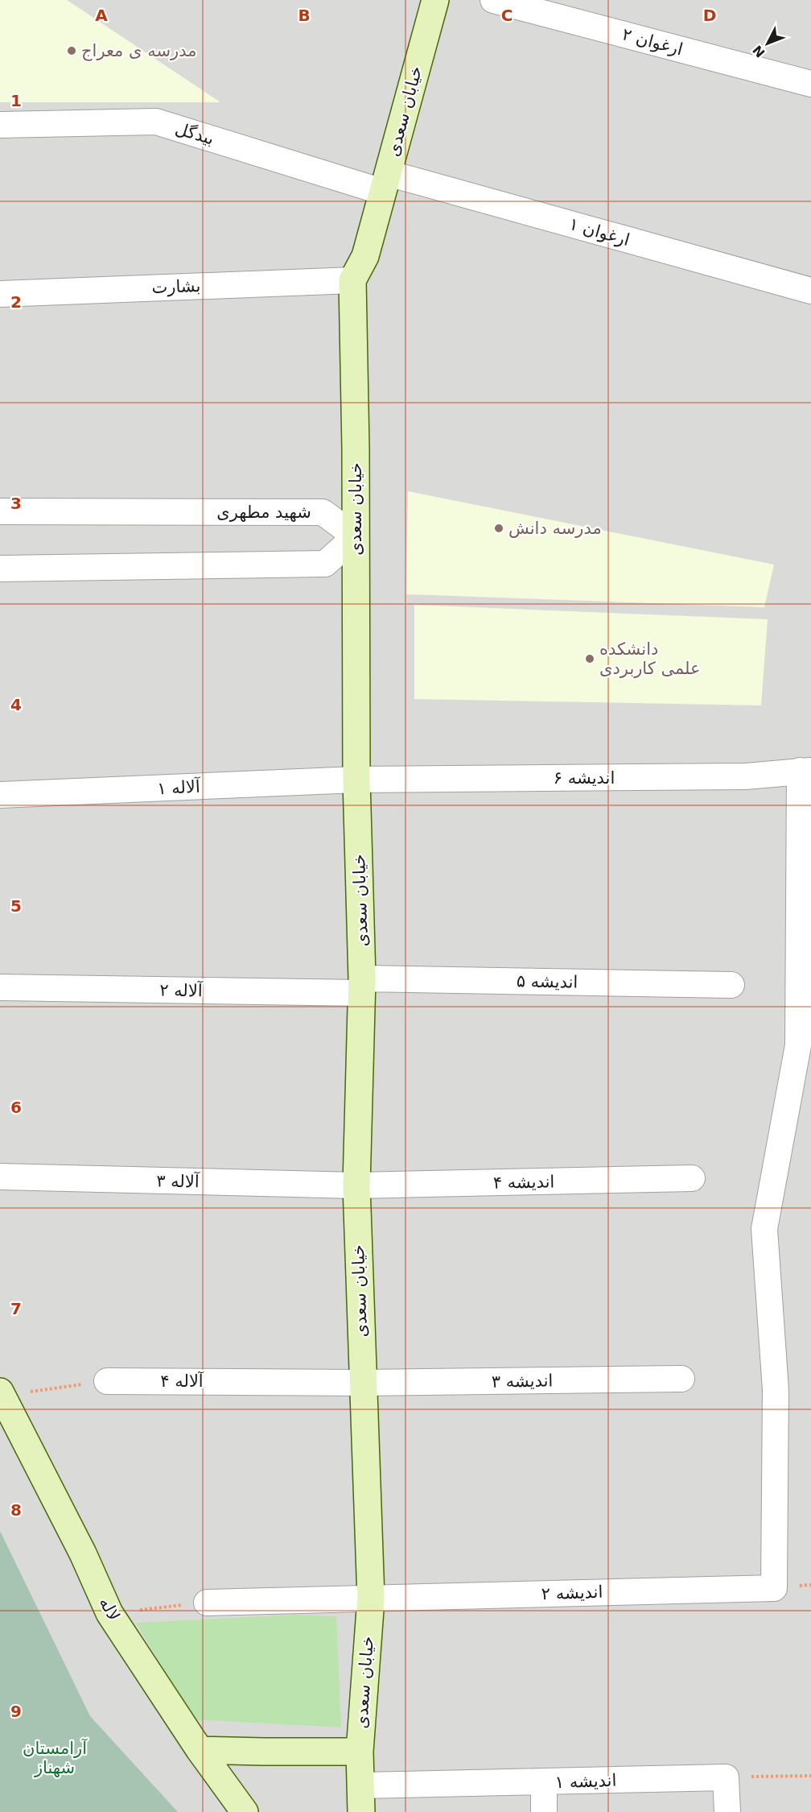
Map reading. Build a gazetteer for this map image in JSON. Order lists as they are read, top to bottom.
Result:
{
  "streets": {
    "street": [
      "ارغوان ۲",
      "خیابان سعدی",
      "بیدگل",
      "ارغوان ۱",
      "بشارت",
      "شهید مطهری",
      "اندیشه ۶",
      "آلاله ۱",
      "اندیشه ۵",
      "آلاله ۲",
      "آلاله ۳",
      "اندیشه ۴",
      "آلاله ۴",
      "اندیشه ۳",
      "اندیشه ۲",
      "لاله",
      "اندیشه ۱"
    ]
  },
  "crossings": [
    ["خیابان سعدی", "بیدگل"],
    ["خیابان سعدی", "ارغوان ۱"],
    ["خیابان سعدی", "بشارت"],
    ["خیابان سعدی", "شهید مطهری"],
    ["خیابان سعدی", "اندیشه ۶"],
    ["خیابان سعدی", "آلاله ۱"],
    ["خیابان سعدی", "اندیشه ۵"],
    ["خیابان سعدی", "آلاله ۲"],
    ["خیابان سعدی", "آلاله ۳"],
    ["خیابان سعدی", "اندیشه ۴"],
    ["خیابان سعدی", "آلاله ۴"],
    ["خیابان سعدی", "اندیشه ۳"],
    ["خیابان سعدی", "اندیشه ۲"],
    ["خیابان سعدی", "اندیشه ۱"],
    ["بیدگل", "ارغوان ۱"],
    ["اندیشه ۶", "آلاله ۱"],
    ["اندیشه ۶", "اندیشه ۲"],
    ["اندیشه ۵", "آلاله ۲"],
    ["آلاله ۳", "اندیشه ۴"],
    ["آلاله ۴", "اندیشه ۳"]
  ],
  "parks": ["آرامستان شهناز"],
  "places": ["مدرسه ی معراج", "مدرسه دانش", "دانشکده علمی کاربردی"],
  "north": "bottom left",
  "grid": {
    "columns": [
      "A",
      "B",
      "C",
      "D"
    ],
    "rows": [
      "1",
      "2",
      "3",
      "4",
      "5",
      "6",
      "7",
      "8",
      "9"
    ]
  }
}
